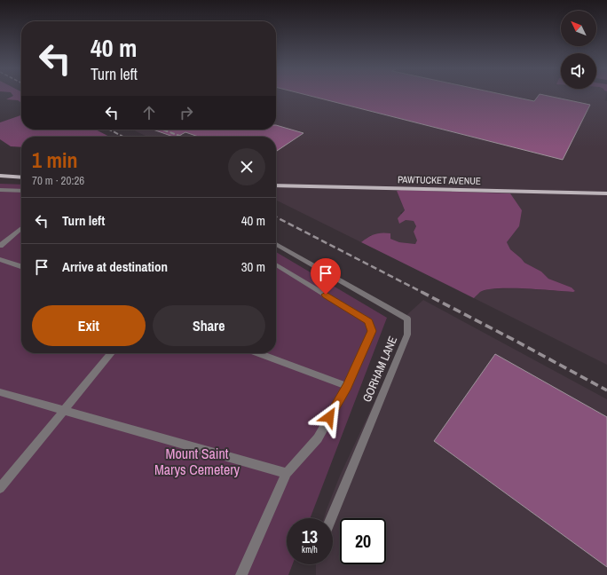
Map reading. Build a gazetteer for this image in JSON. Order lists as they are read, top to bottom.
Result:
{
  "streets": {
    "main road": ["PAWTUCKET AVENUE"],
    "street": ["GORHAM LANE"]
  },
  "parks": ["Mount Saint Marys Cemetery"],
  "north": "top left",
  "page": {
    "turn": ["40 m", "Turn left"],
    "heading": ["1 min", "70 m · 20:26"],
    "list": [
      {
        "name": "Turn left",
        "value": "40 m"
      },
      {
        "name": "Arrive at destination",
        "value": "30 m"
      }
    ],
    "buttons": ["Exit", "Share"],
    "speed": "13 km/h",
    "limit": "20"
  }
}
